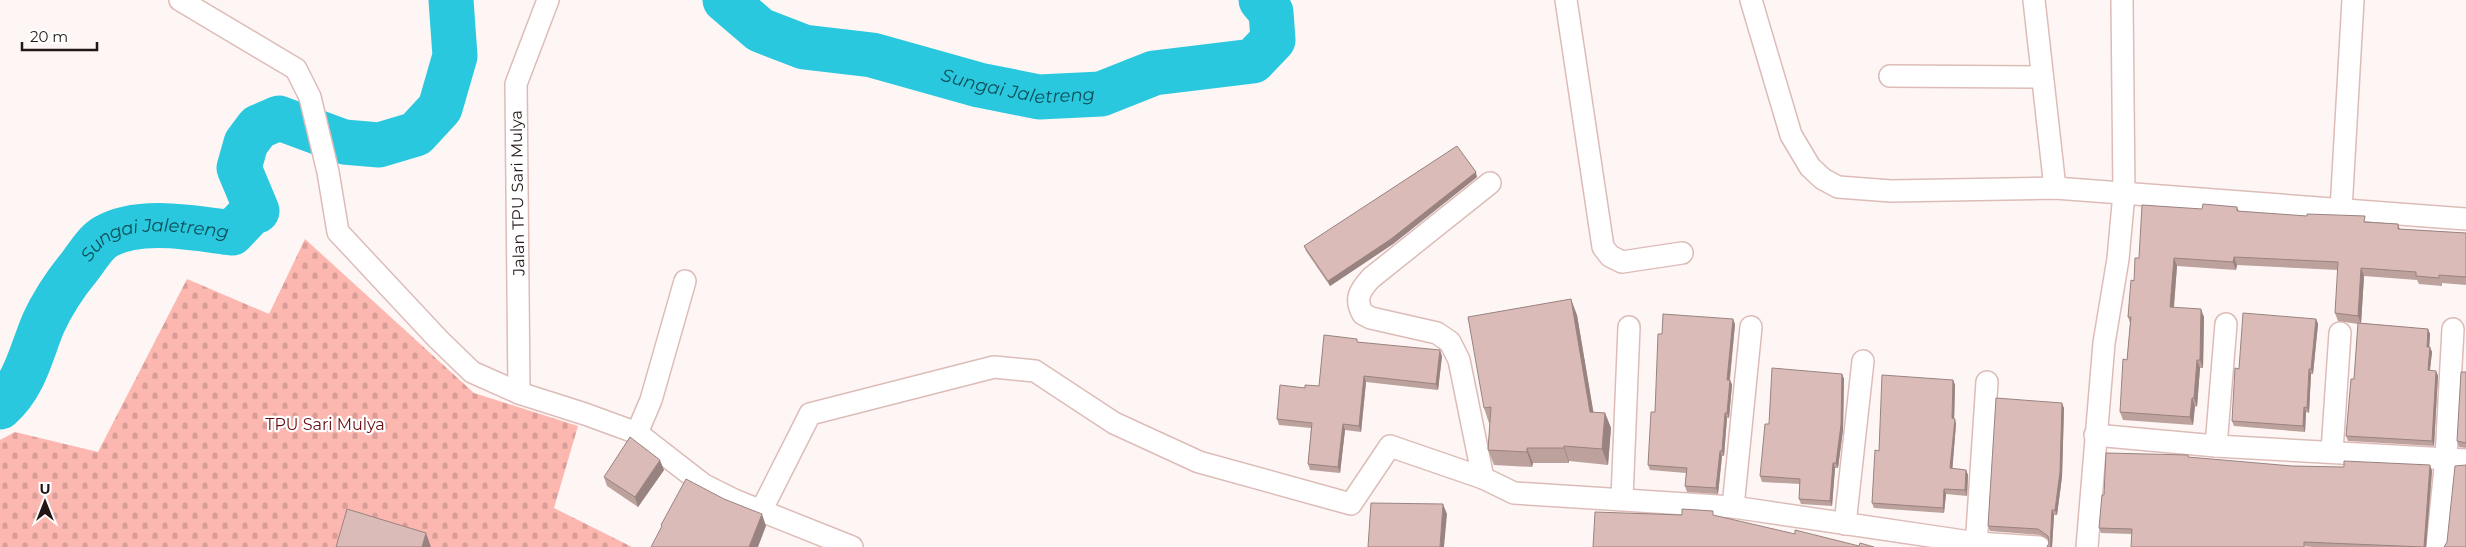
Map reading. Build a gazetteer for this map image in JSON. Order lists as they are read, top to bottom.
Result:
{
  "streets": {
    "street": ["Jalan TPU Sari Mulya"]
  },
  "water": ["Sungai Jaletreng"],
  "parks": ["TPU Sari Mulya"],
  "scale_bar": "20 m",
  "north": "top"
}
